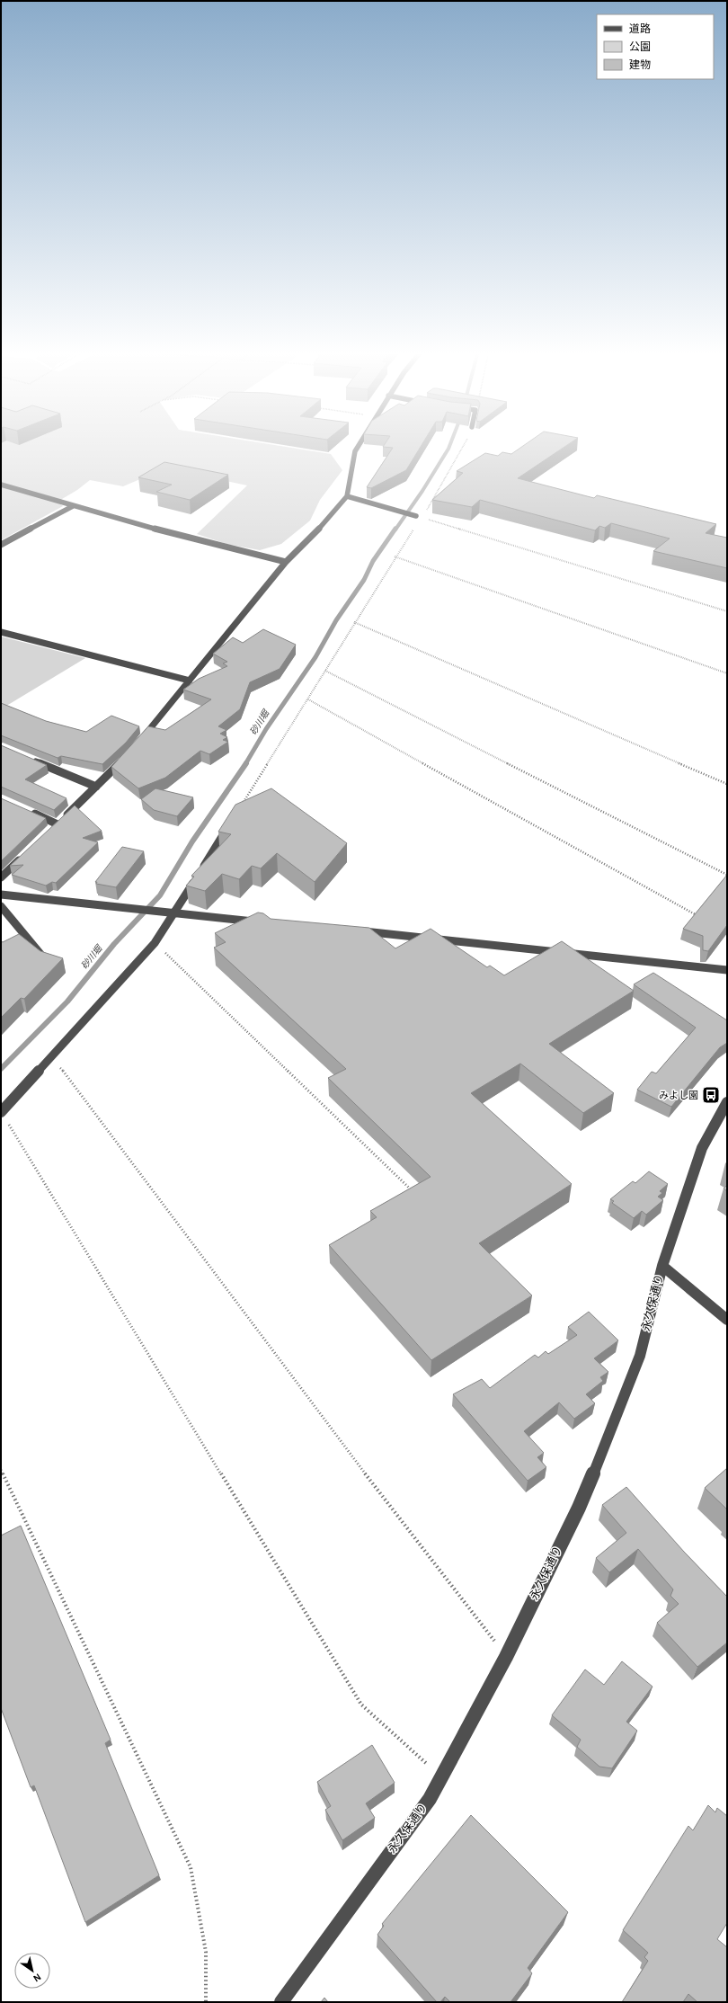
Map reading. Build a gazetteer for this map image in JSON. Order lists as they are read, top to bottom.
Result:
{
  "streets": {
    "street": ["永久保通り"]
  },
  "water": ["砂川堀"],
  "places": {
    "bus stop": ["みよし園"]
  },
  "legend": ["道路", "公園", "建物"],
  "north": "bottom right"
}
